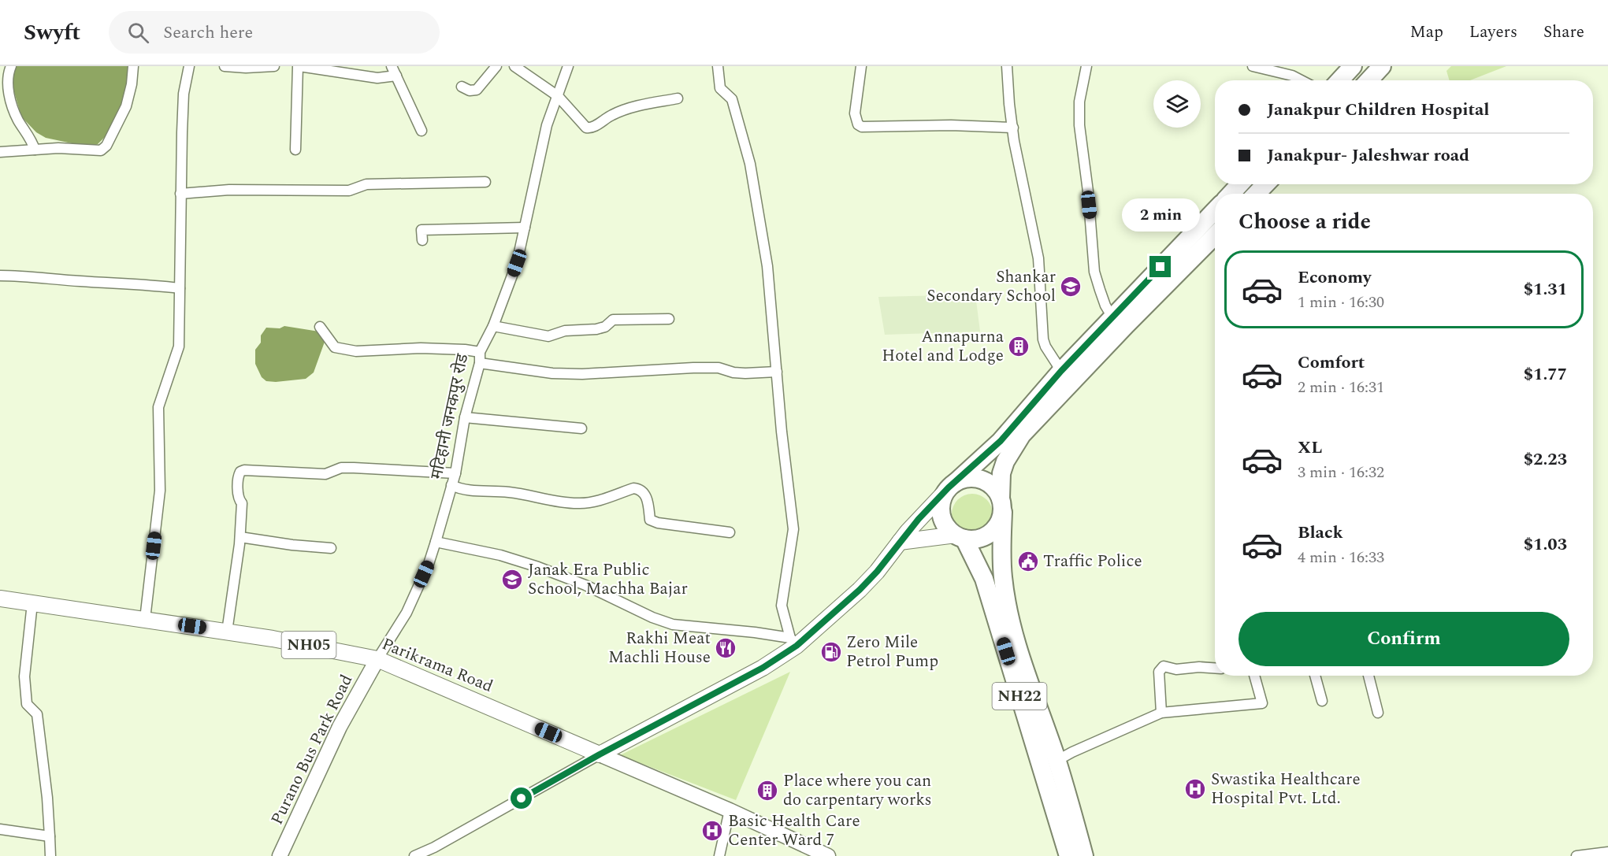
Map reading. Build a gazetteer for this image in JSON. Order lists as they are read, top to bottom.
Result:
{
  "streets": {
    "highway": ["NH22"],
    "main road": ["NH05", "Parikrama Road"],
    "street": ["मटिहानी जनकपुर रोड", "Purano Bus Park Road"]
  },
  "crossings": [
    ["मटिहानी जनकपुर रोड", "Parikrama Road"],
    ["मटिहानी जनकपुर रोड", "Purano Bus Park Road"],
    ["NH05", "Parikrama Road"],
    ["Parikrama Road", "Purano Bus Park Road"]
  ],
  "places": {
    "school or university": ["Shankar Secondary School", "Janak Era Public School, Machha Bajar"],
    "building": ["Annapurna Hotel and Lodge", "Place where you can do carpentary works"],
    "public building": ["Traffic Police"],
    "restaurant": ["Rakhi Meat Machli House"],
    "fuel station": ["Zero Mile Petrol Pump"],
    "hospital": ["Swastika Healthcare Hospital Pvt. Ltd.", "Basic Health Care Center Ward 7"]
  },
  "page": {
    "header": "Swyft",
    "search": "Search here",
    "nav": ["Map", "Layers", "Share"],
    "banner": ["Janakpur Children Hospital", "Janakpur- Jaleshwar road"],
    "heading": "Choose a ride",
    "bubble": "2 min",
    "list": [
      {
        "name": "Economy",
        "note": "1 min · 16:30",
        "value": "$1.31"
      },
      {
        "name": "Comfort",
        "note": "2 min · 16:31",
        "value": "$1.77"
      },
      {
        "name": "XL",
        "note": "3 min · 16:32",
        "value": "$2.23"
      },
      {
        "name": "Black",
        "note": "4 min · 16:33",
        "value": "$1.03"
      }
    ],
    "buttons": "Confirm"
  }
}
